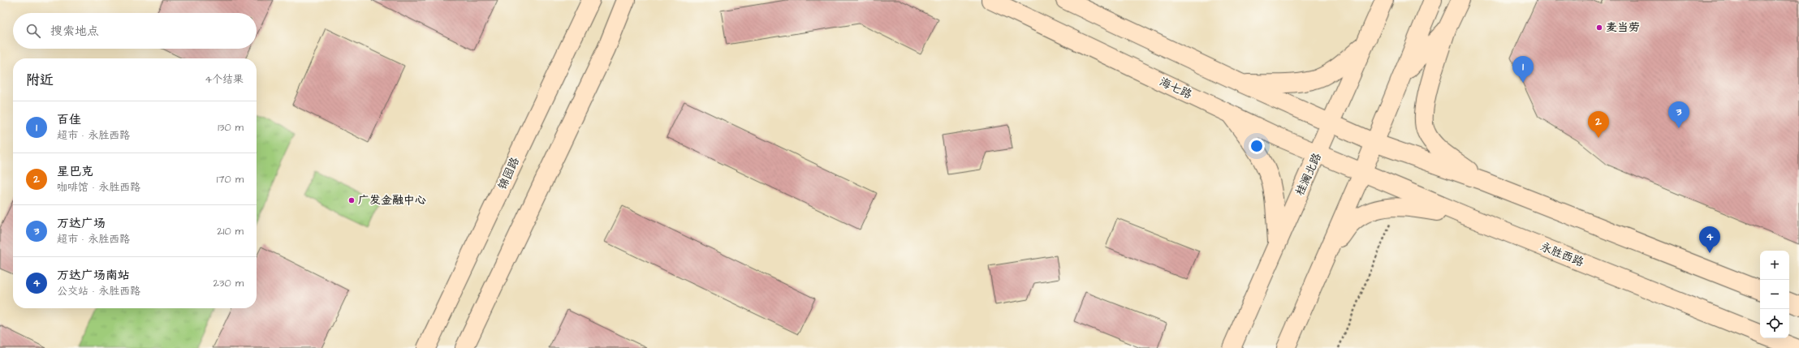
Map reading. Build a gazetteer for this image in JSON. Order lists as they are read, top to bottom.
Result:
{
  "streets": {
    "main road": [
      "海七路",
      "锦园路",
      "桂澜北路",
      "永胜西路"
    ]
  },
  "crossings": [
    ["海七路", "桂澜北路"],
    ["海七路", "永胜西路"]
  ],
  "places": ["麦当劳", "广发金融中心"],
  "page": {
    "search": "搜索地点",
    "pins": [
      "1",
      "3",
      "2",
      "4"
    ],
    "heading": ["附近", "4个结果"],
    "list": [
      {
        "mark": "1",
        "name": "百佳",
        "note": "超市 · 永胜西路",
        "value": "130 m"
      },
      {
        "mark": "2",
        "name": "星巴克",
        "note": "咖啡馆 · 永胜西路",
        "value": "170 m"
      },
      {
        "mark": "3",
        "name": "万达广场",
        "note": "超市 · 永胜西路",
        "value": "210 m"
      },
      {
        "mark": "4",
        "name": "万达广场南站",
        "note": "公交站 · 永胜西路",
        "value": "230 m"
      }
    ],
    "map_buttons": ["+", "−"]
  }
}
